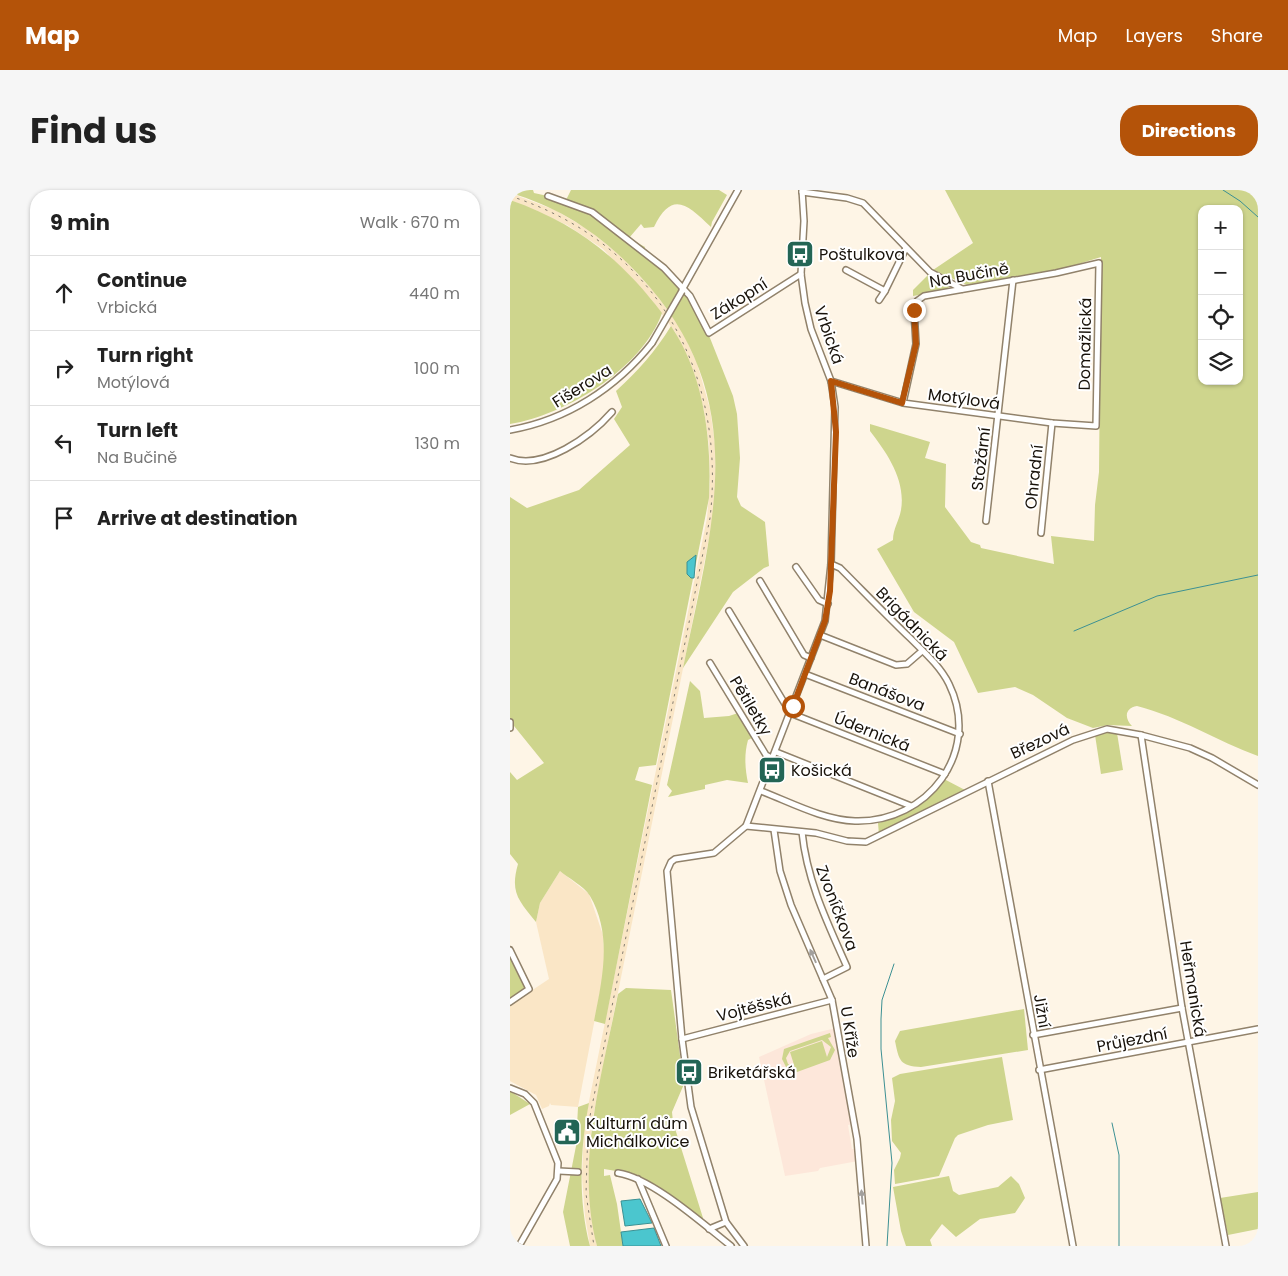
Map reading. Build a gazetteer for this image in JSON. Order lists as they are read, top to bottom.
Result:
{
  "streets": {
    "street": [
      "Na Bučině",
      "Zákopní",
      "Vrbická",
      "Domažlická",
      "Fišerova",
      "Motýlová",
      "Stožární",
      "Ohradní",
      "Brigádnická",
      "Banášova",
      "Pětiletky",
      "Údernická",
      "Březová",
      "Zvoníčkova",
      "Heřmanická",
      "Vojtěšská",
      "Jižní",
      "U Kříže",
      "Průjezdní"
    ]
  },
  "crossings": [
    ["Na Bučině", "Domažlická"],
    ["Na Bučině", "Motýlová"],
    ["Na Bučině", "Stožární"],
    ["Zákopní", "Vrbická"],
    ["Zákopní", "Fišerova"],
    ["Vrbická", "Motýlová"],
    ["Vrbická", "Brigádnická"],
    ["Vrbická", "Banášova"],
    ["Vrbická", "Pětiletky"],
    ["Vrbická", "Údernická"],
    ["Vrbická", "Vojtěšská"],
    ["Domažlická", "Motýlová"],
    ["Motýlová", "Stožární"],
    ["Motýlová", "Ohradní"],
    ["Brigádnická", "Banášova"],
    ["Brigádnická", "Údernická"],
    ["Březová", "Zvoníčkova"],
    ["Březová", "Heřmanická"],
    ["Březová", "Jižní"],
    ["Zvoníčkova", "U Kříže"],
    ["Heřmanická", "Průjezdní"],
    ["Vojtěšská", "U Kříže"],
    ["Jižní", "Průjezdní"]
  ],
  "one_way": ["U Kříže"],
  "places": {
    "bus stop": ["Poštulkova", "Košická", "Briketářská"],
    "public building": ["Kulturní dům Michálkovice"]
  },
  "page": {
    "header": "Map",
    "nav": ["Map", "Layers", "Share"],
    "title": "Find us",
    "buttons": "Directions",
    "heading": ["9 min", "Walk · 670 m"],
    "map_buttons": ["+", "−"],
    "list": [
      ["Continue", "Vrbická", "440 m"],
      ["Turn right", "Motýlová", "100 m"],
      ["Turn left", "Na Bučině", "130 m"],
      "Arrive at destination"
    ]
  }
}
